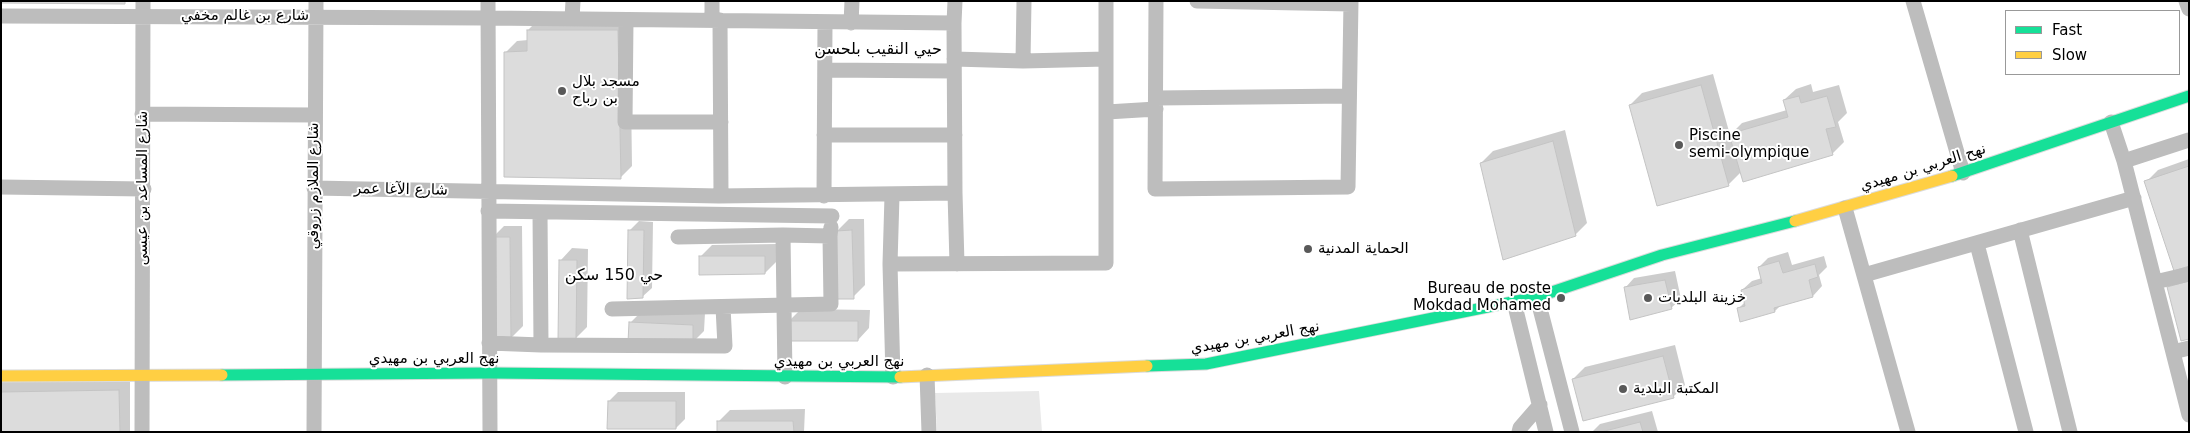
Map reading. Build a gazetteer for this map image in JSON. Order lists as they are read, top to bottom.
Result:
{
  "streets": {
    "main road": ["نهح العربي بن مهيدي", "نهج العربي بن مهيدي"],
    "street": [
      "شارع بن غالم مخفي",
      "شارع الملازم زروقي",
      "شارع المساعد بن عيسى",
      "شارع الآغا عمر"
    ]
  },
  "crossings": [
    ["شارع بن غالم مخفي", "شارع الملازم زروقي"],
    ["شارع بن غالم مخفي", "شارع المساعد بن عيسى"],
    ["نهح العربي بن مهيدي", "نهج العربي بن مهيدي"],
    ["شارع الملازم زروقي", "شارع الآغا عمر"],
    ["شارع الملازم زروقي", "نهج العربي بن مهيدي"],
    ["شارع المساعد بن عيسى", "نهج العربي بن مهيدي"]
  ],
  "districts": ["حيي النقيب بلحسن", "حي 150 سكن"],
  "places": [
    "مسجد بلال بن رباح",
    "Piscine semi-olympique",
    "الحماية المدنية",
    "Bureau de poste Mokdad Mohamed",
    "خزينة البلديات",
    "المكتبة البلدية"
  ],
  "legend": ["Fast", "Slow"]
}
